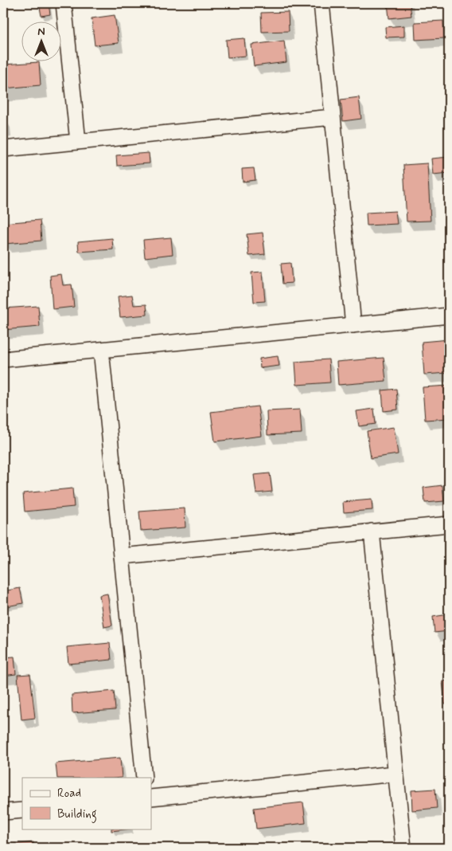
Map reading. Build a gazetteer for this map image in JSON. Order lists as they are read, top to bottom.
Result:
{
  "legend": ["Road", "Building"],
  "north": "top"
}
